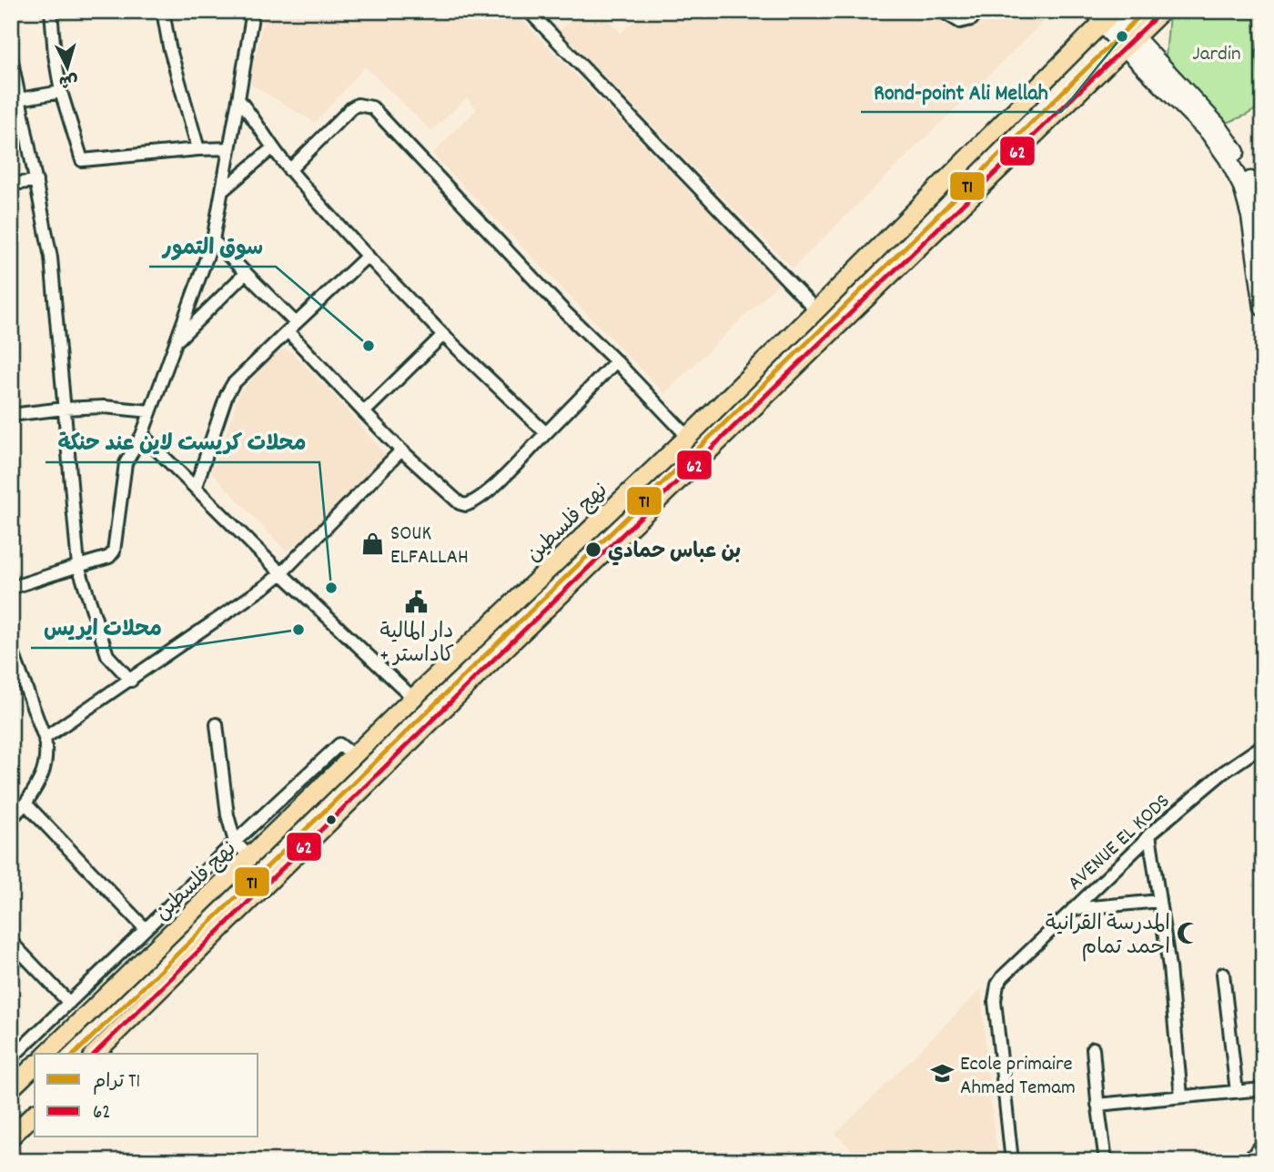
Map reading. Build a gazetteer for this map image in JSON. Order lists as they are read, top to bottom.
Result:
{
  "streets": {
    "main road": ["نهج فلسطين"],
    "street": ["AVENUE EL KODS"]
  },
  "parks": ["Jardin"],
  "places": {
    "other": [
      "Rond-point Ali Mellah",
      "سوق التمور",
      "بن عباس حمادي",
      "محلات كريست لاين عند حنكة",
      "محلات ايريس"
    ],
    "shop": ["SOUK ELFALLAH"],
    "public building": ["دار المالية + كاداستر"],
    "mosque": ["المدرسة القرانية احمد تمام"],
    "school or university": ["Ecole primaire Ahmed Temam"]
  },
  "lines": ["tram line T1", "transit line 62"],
  "legend": ["ترام T1", "62"],
  "north": "bottom"
}
